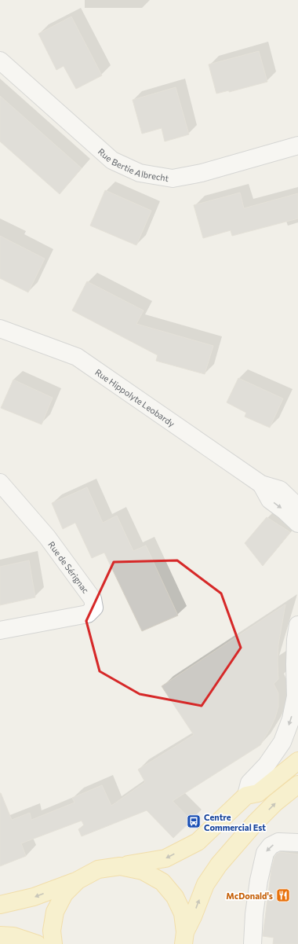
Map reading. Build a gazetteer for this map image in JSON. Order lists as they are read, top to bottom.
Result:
{
  "streets": {
    "street": ["Rue Bertie Albrecht", "Rue Hippolyte Leobardy", "Rue de Sérignac"]
  },
  "places": {
    "bus stop": ["Centre Commercial Est"],
    "restaurant": ["McDonald's"]
  }
}
